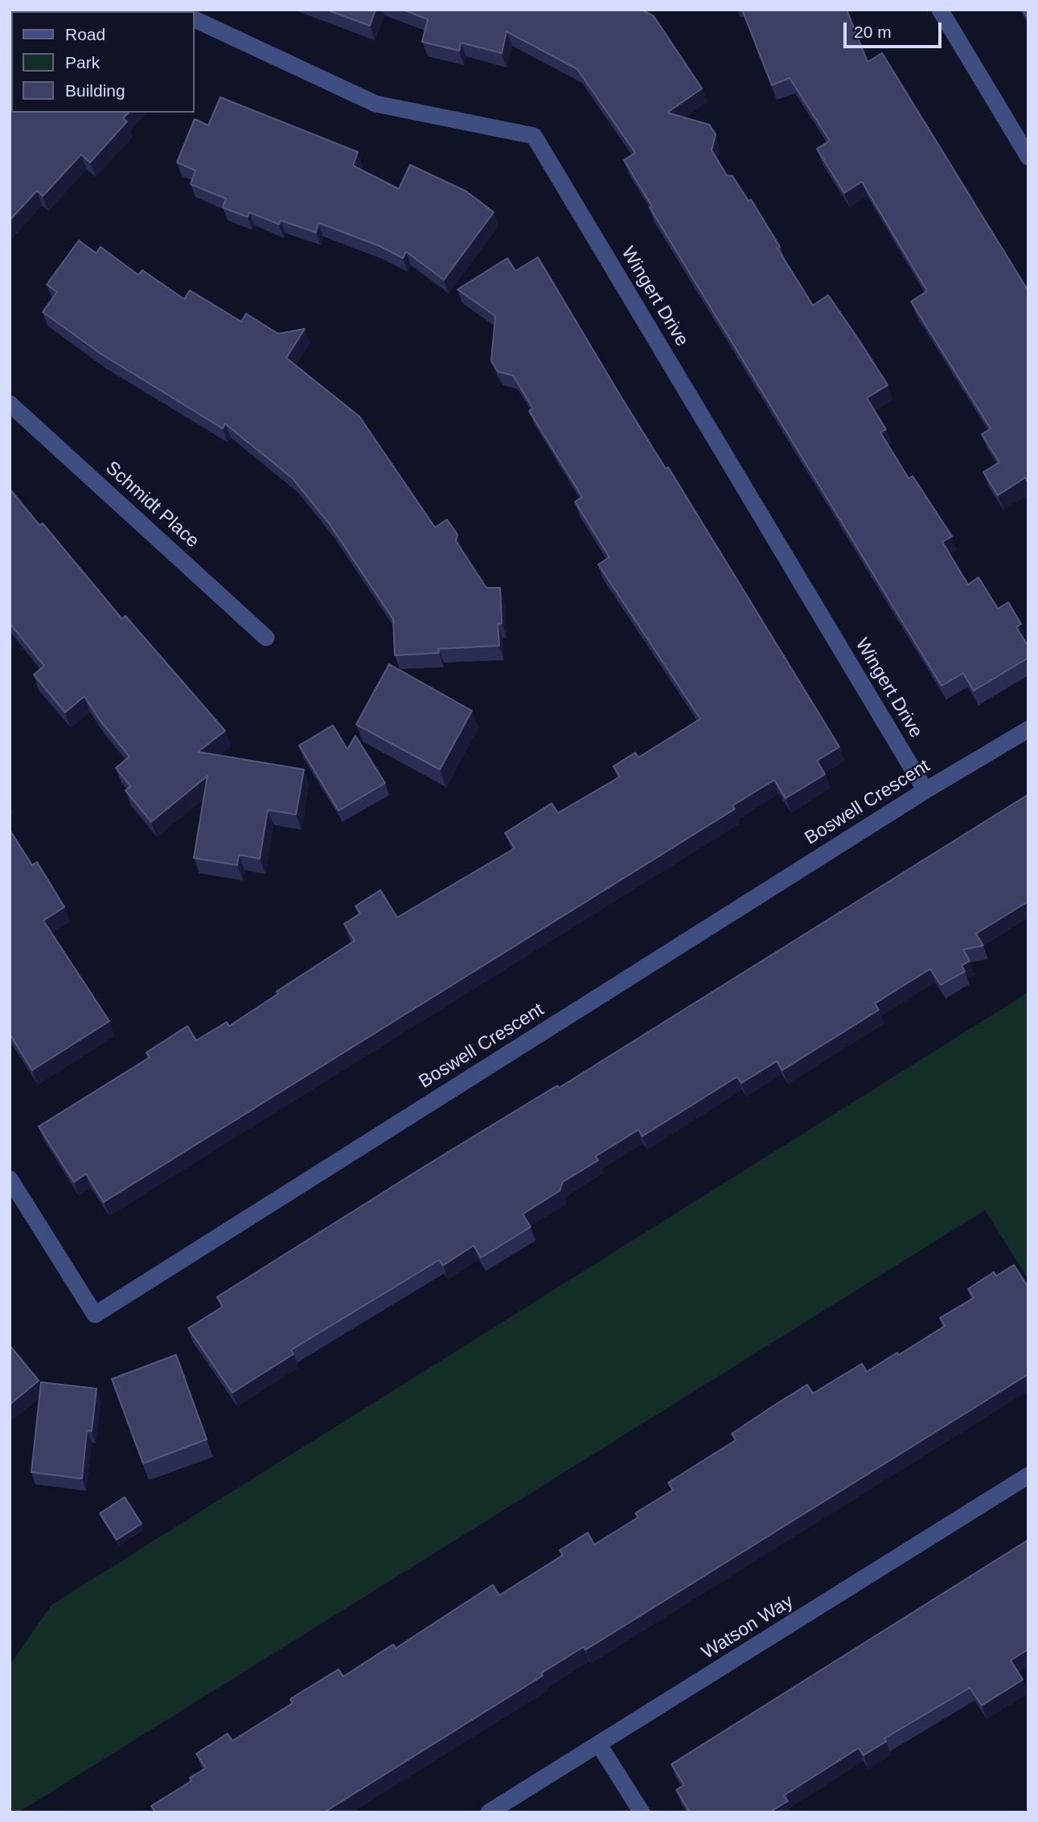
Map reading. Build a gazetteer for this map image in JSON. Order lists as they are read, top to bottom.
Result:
{
  "streets": {
    "street": [
      "Wingert Drive",
      "Schmidt Place",
      "Boswell Crescent",
      "Watson Way"
    ]
  },
  "crossings": [
    ["Wingert Drive", "Boswell Crescent"]
  ],
  "legend": ["Road", "Park", "Building"],
  "scale_bar": "20 m"
}
